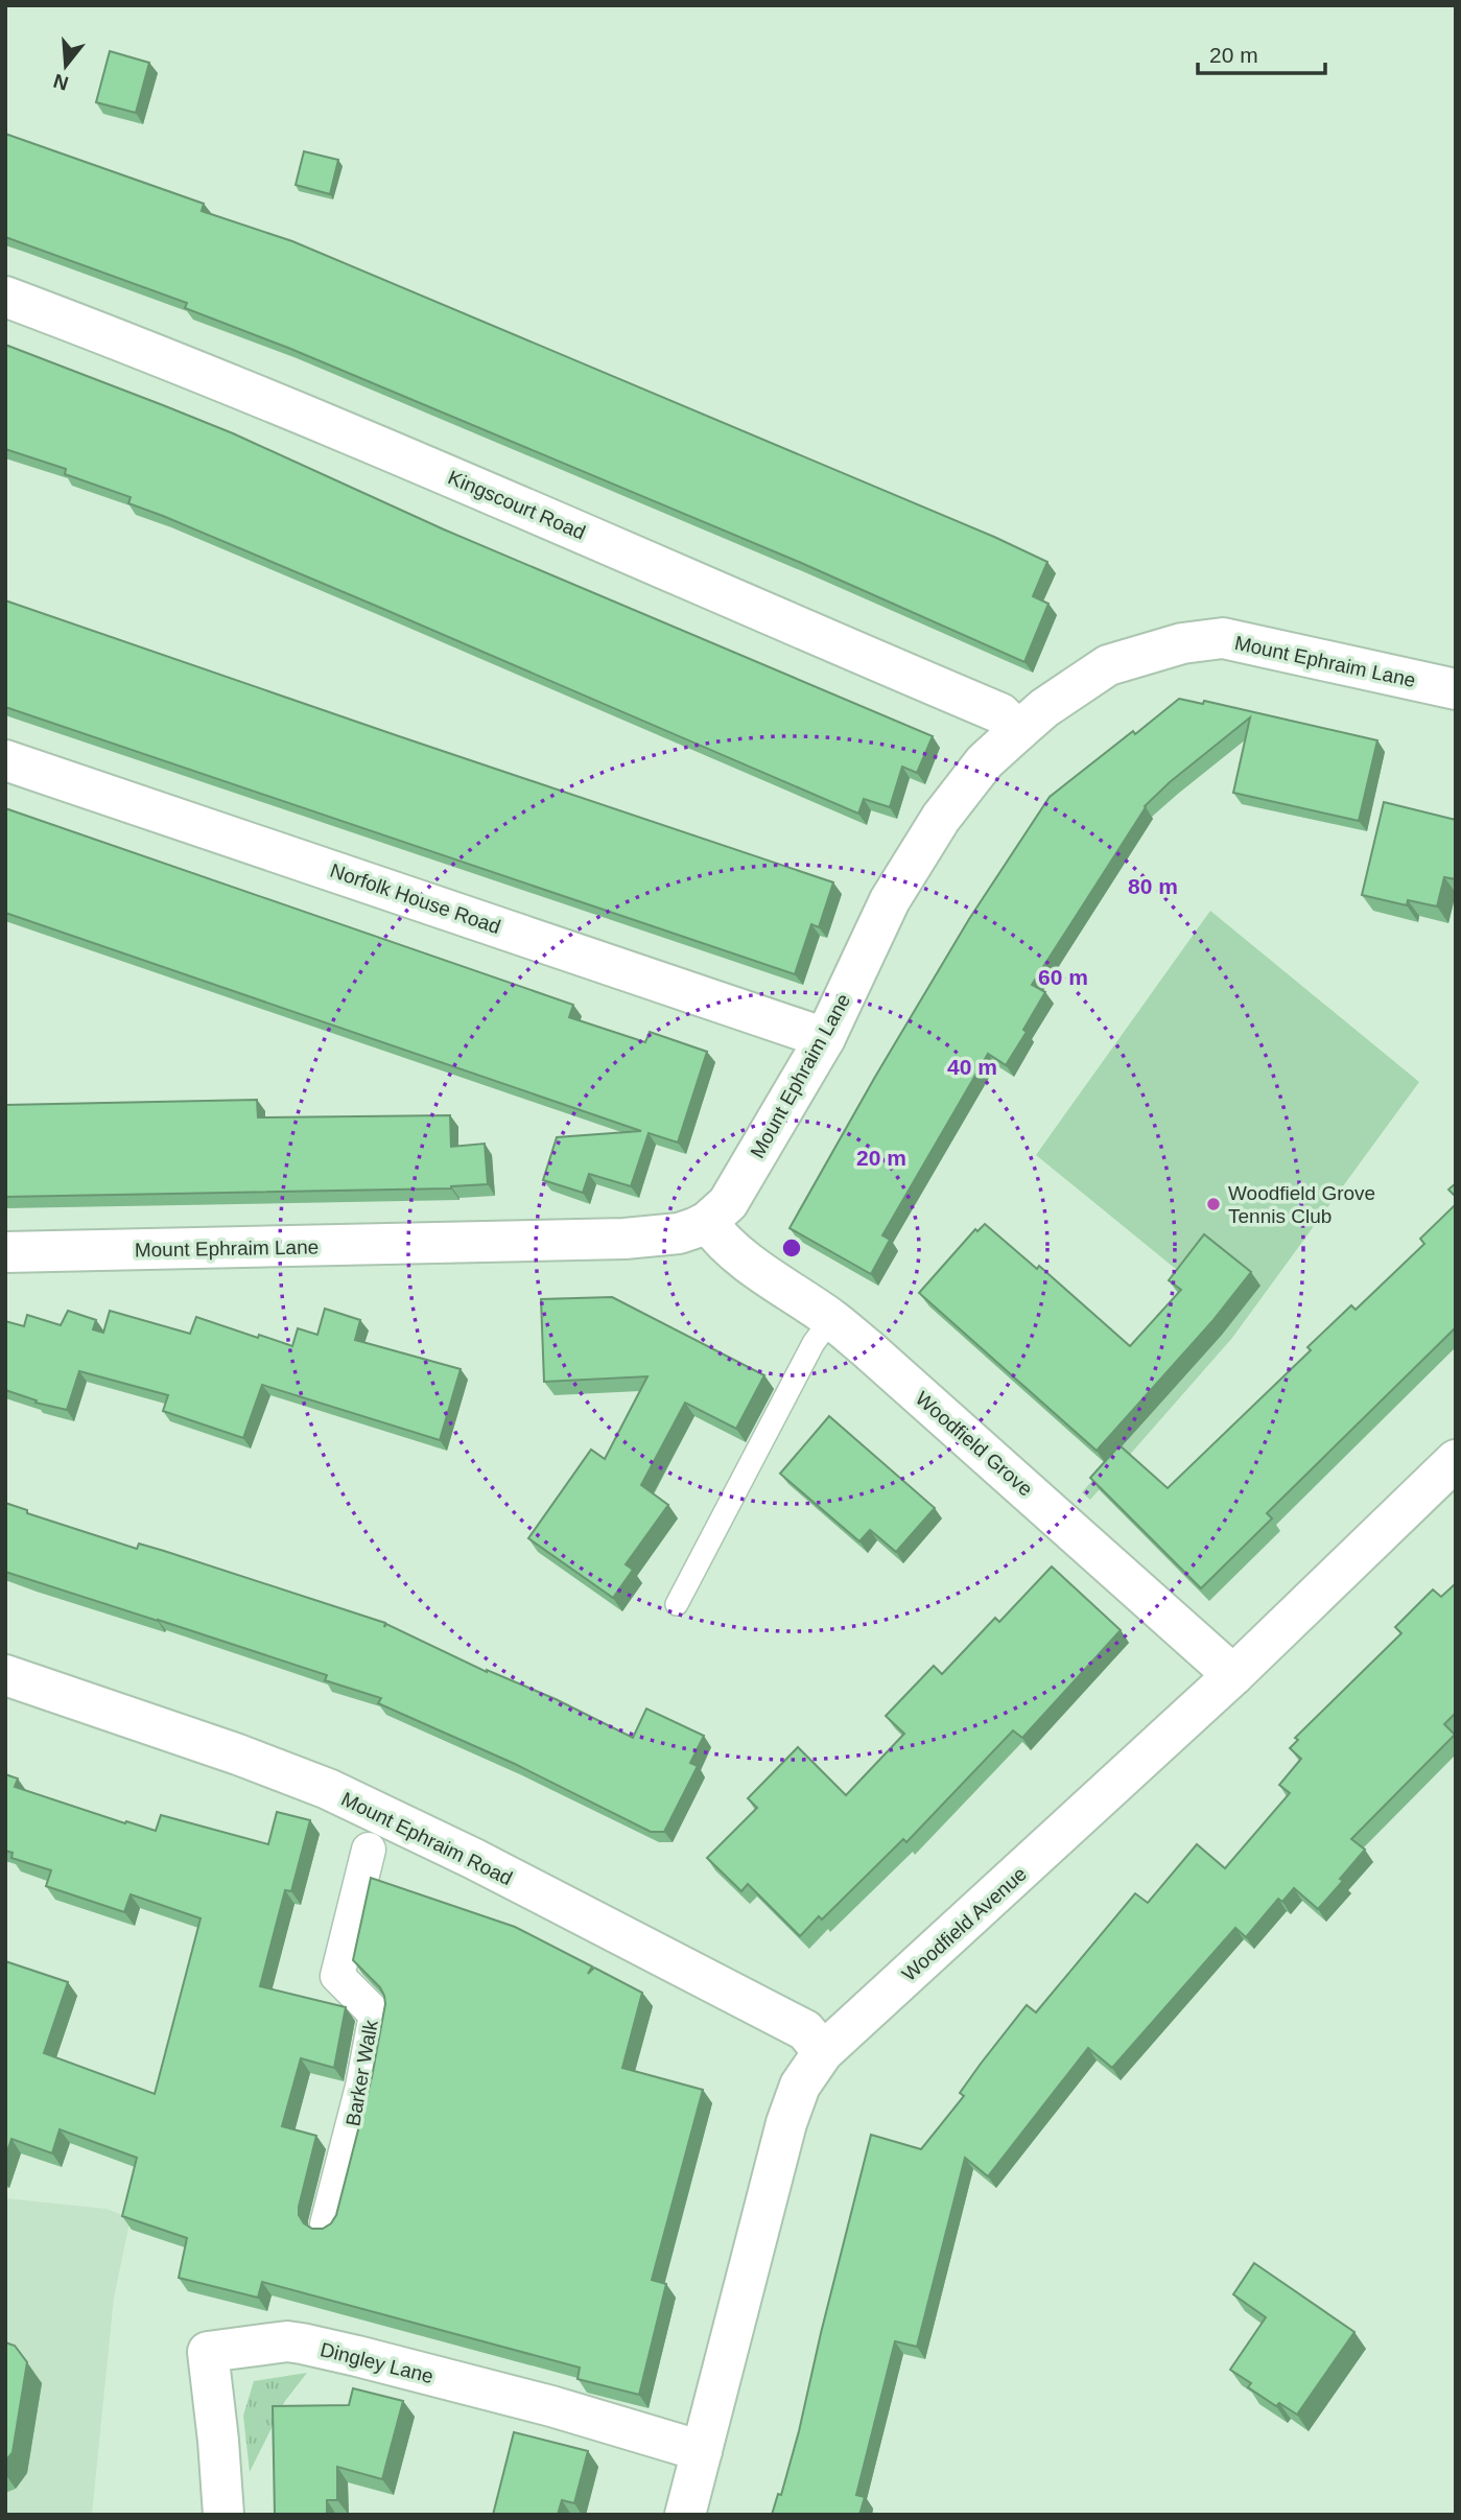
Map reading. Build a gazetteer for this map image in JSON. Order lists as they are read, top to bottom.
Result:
{
  "streets": {
    "street": [
      "Kingscourt Road",
      "Mount Ephraim Lane",
      "Norfolk House Road",
      "Woodfield Grove",
      "Mount Ephraim Road",
      "Woodfield Avenue",
      "Barker Walk",
      "Dingley Lane"
    ]
  },
  "crossings": [
    ["Kingscourt Road", "Mount Ephraim Lane"],
    ["Mount Ephraim Lane", "Norfolk House Road"],
    ["Mount Ephraim Lane", "Woodfield Grove"],
    ["Woodfield Grove", "Woodfield Avenue"],
    ["Mount Ephraim Road", "Woodfield Avenue"],
    ["Woodfield Avenue", "Dingley Lane"]
  ],
  "places": ["Woodfield Grove Tennis Club"],
  "scale_bar": "20 m",
  "north": "bottom",
  "rings": [
    "80 m",
    "60 m",
    "40 m",
    "20 m"
  ]
}
